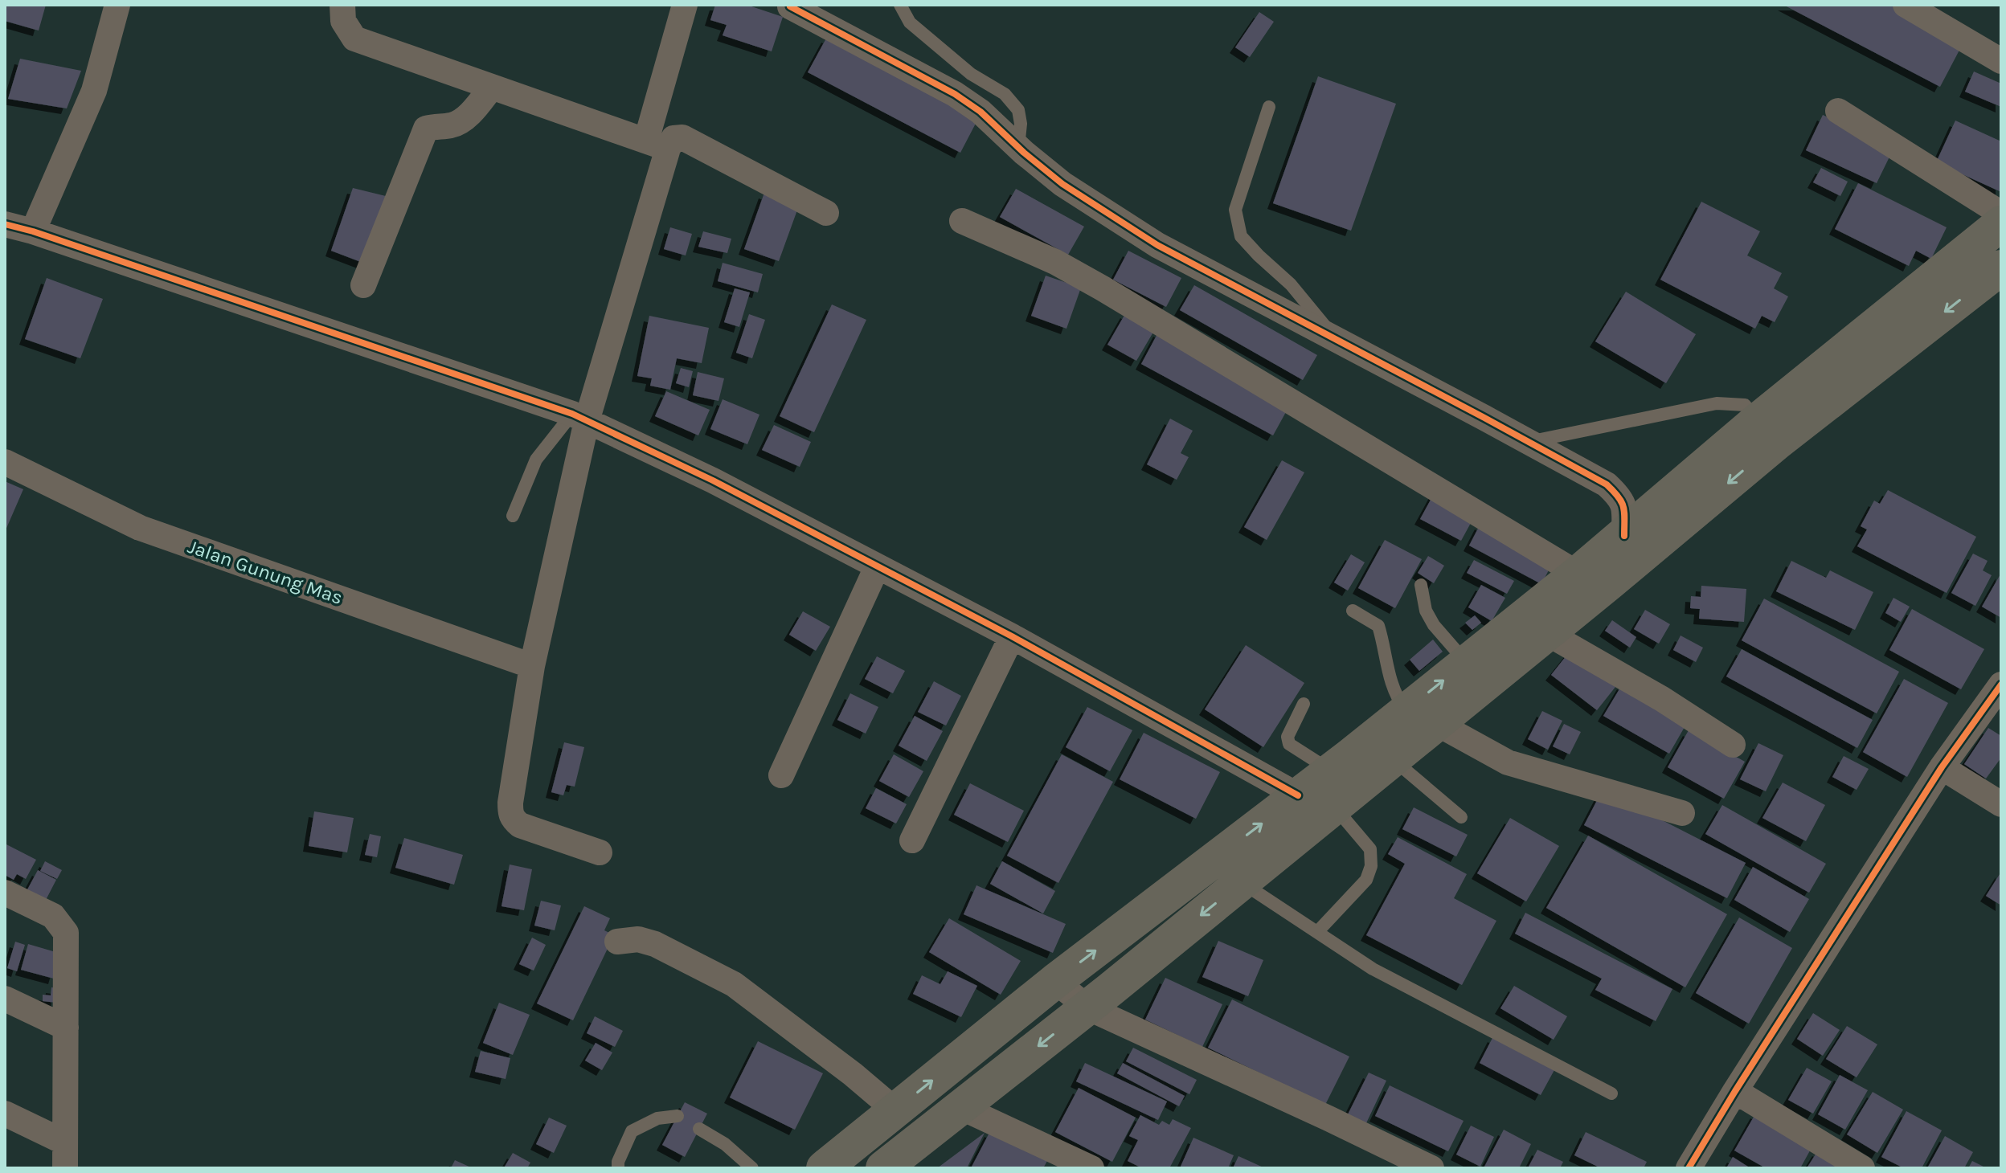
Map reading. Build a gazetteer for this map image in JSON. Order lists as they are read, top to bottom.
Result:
{
  "streets": {
    "street": ["Jalan Gunung Mas"]
  }
}
